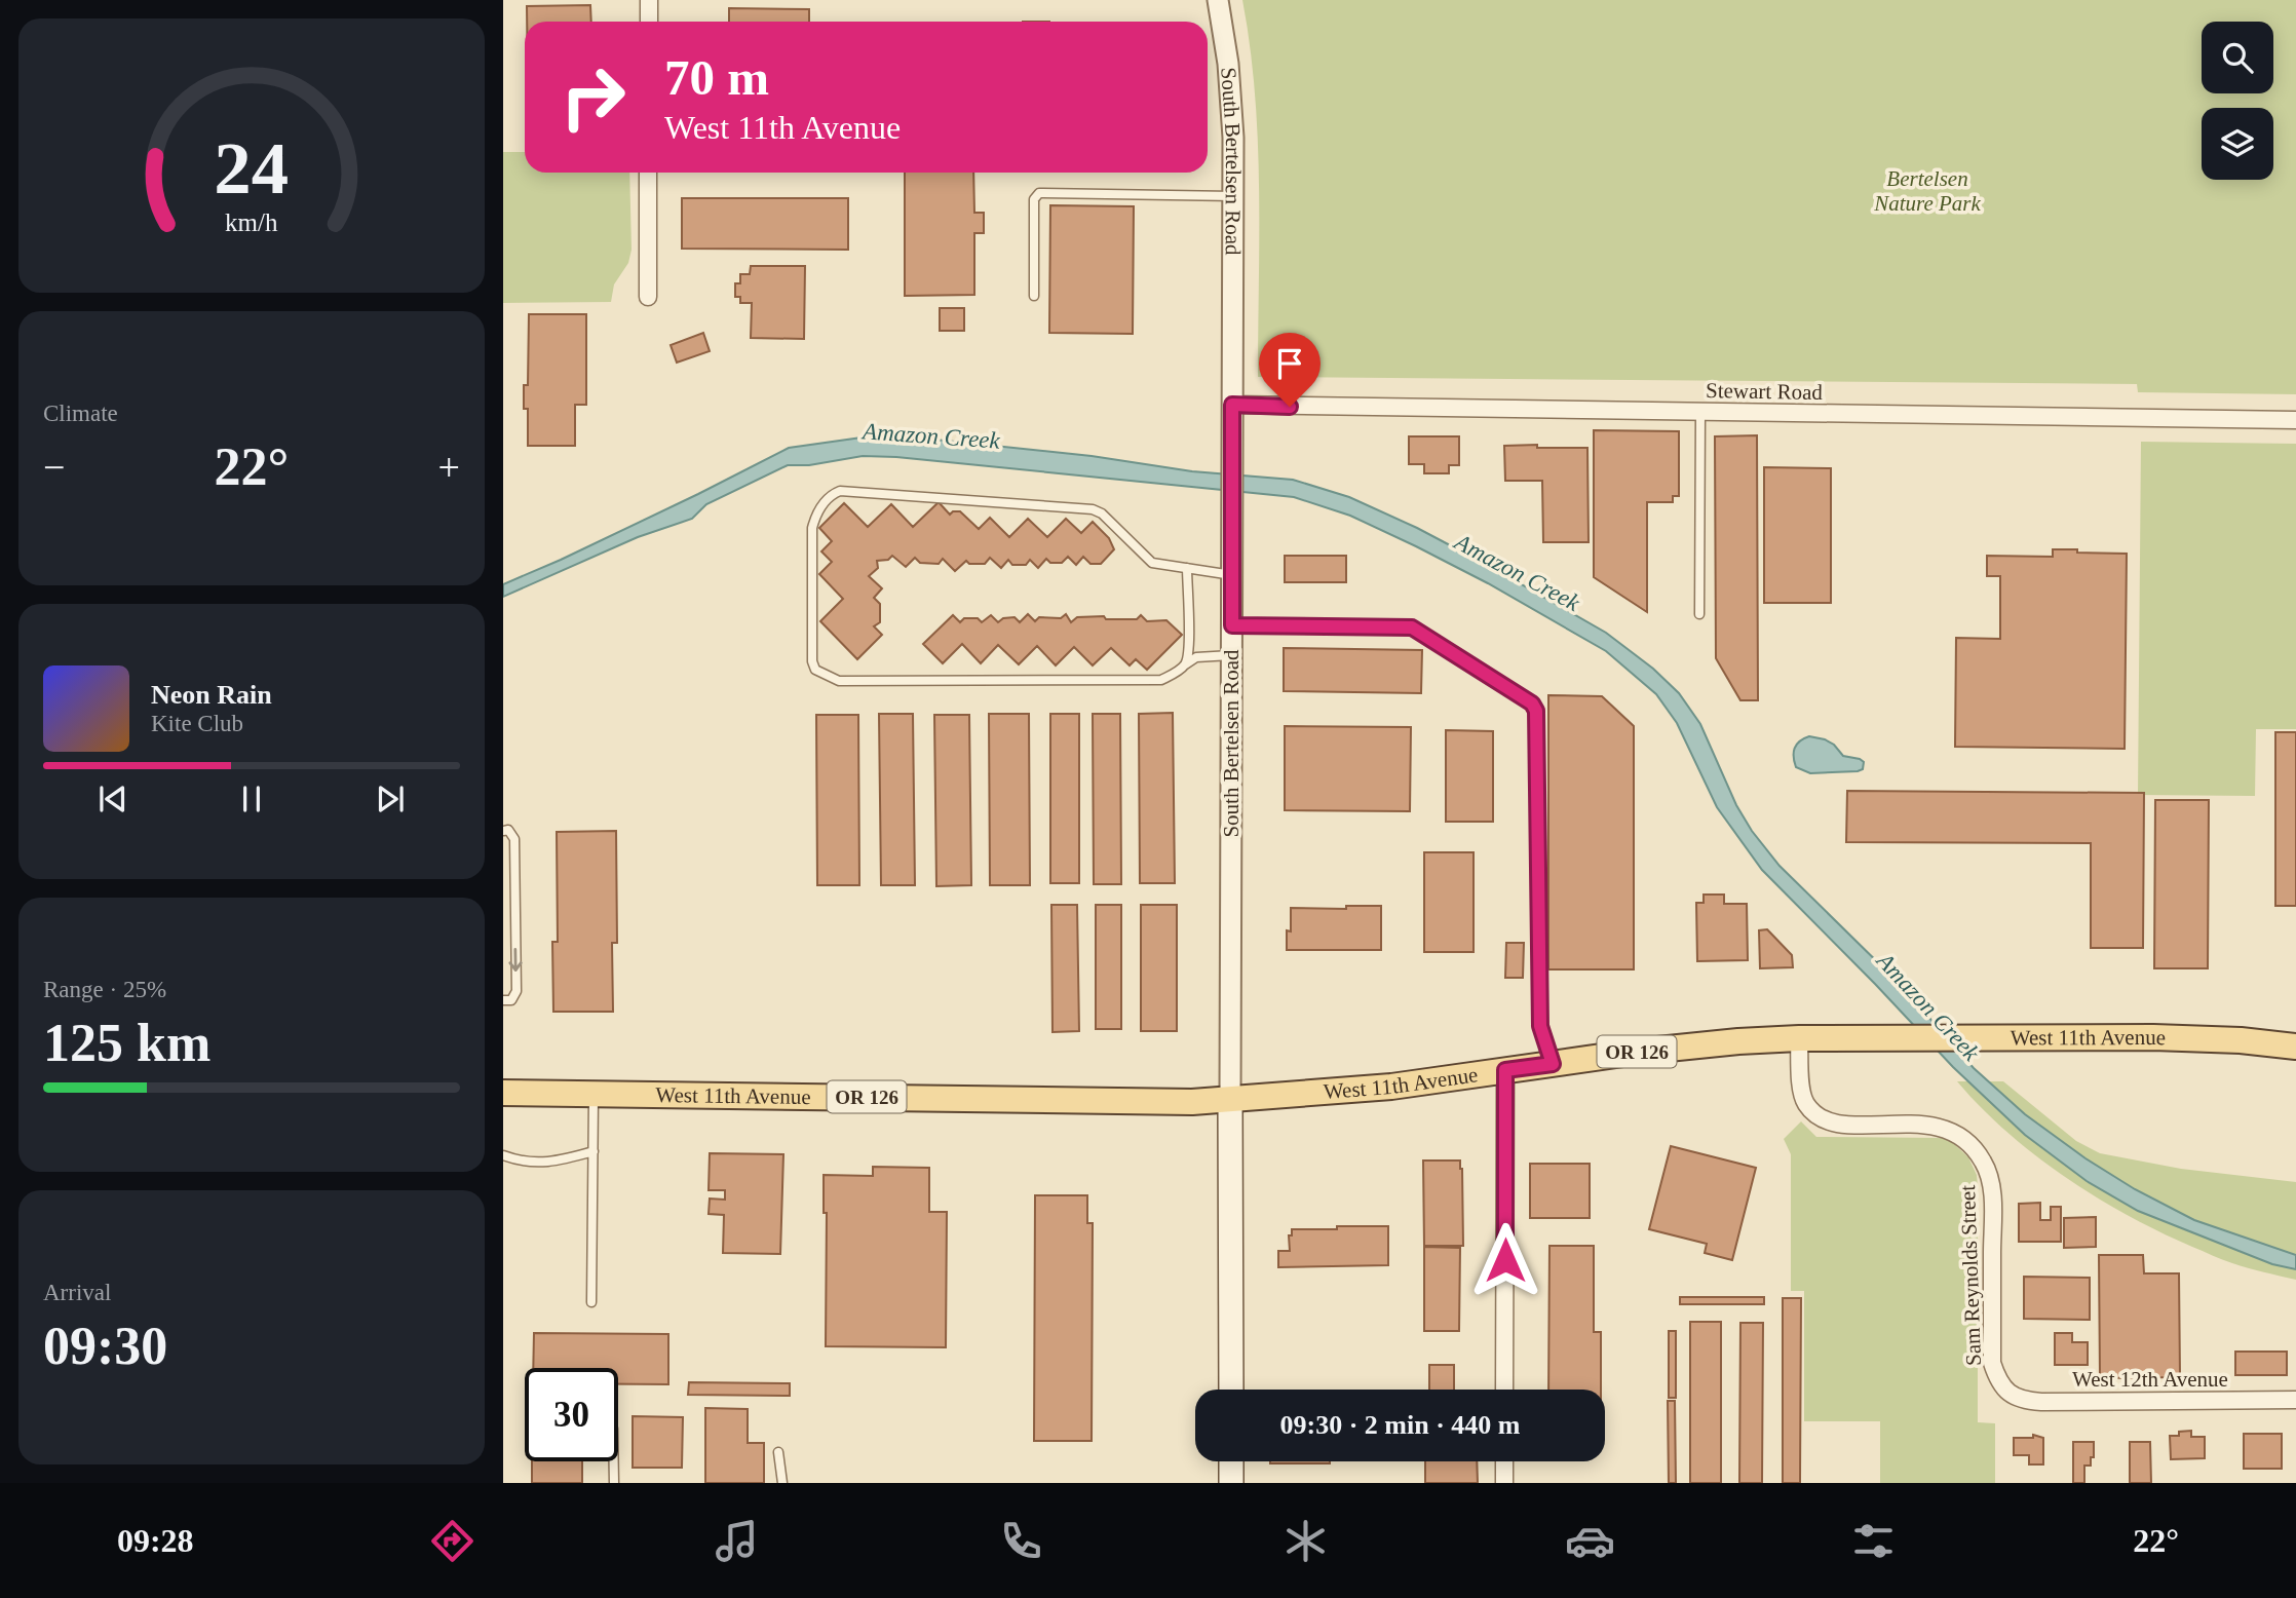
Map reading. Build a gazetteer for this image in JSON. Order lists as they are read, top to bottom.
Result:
{
  "streets": {
    "main road": ["South Bertelsen Road", "West 11th Avenue", "OR 126"],
    "street": ["Stewart Road", "Sam Reynolds Street", "West 12th Avenue"]
  },
  "crossings": [
    ["South Bertelsen Road", "Stewart Road"],
    ["South Bertelsen Road", "West 11th Avenue"],
    ["West 11th Avenue", "Sam Reynolds Street"],
    ["Sam Reynolds Street", "West 12th Avenue"]
  ],
  "water": ["Amazon Creek"],
  "parks": ["Bertelsen Nature Park"],
  "page": {
    "turn": ["70 m", "West 11th Avenue"],
    "tile": [
      "Climate",
      ["Range · 25%", "125 km"],
      ["Arrival", "09:30"]
    ],
    "heat": ["−", "22°", "+"],
    "song": ["Neon Rain", "Kite Club"],
    "limit": "30",
    "trip": "09:30 · 2 min · 440 m",
    "tabs": ["09:28", "22°"],
    "gauge": ["24", "km/h"]
  }
}
